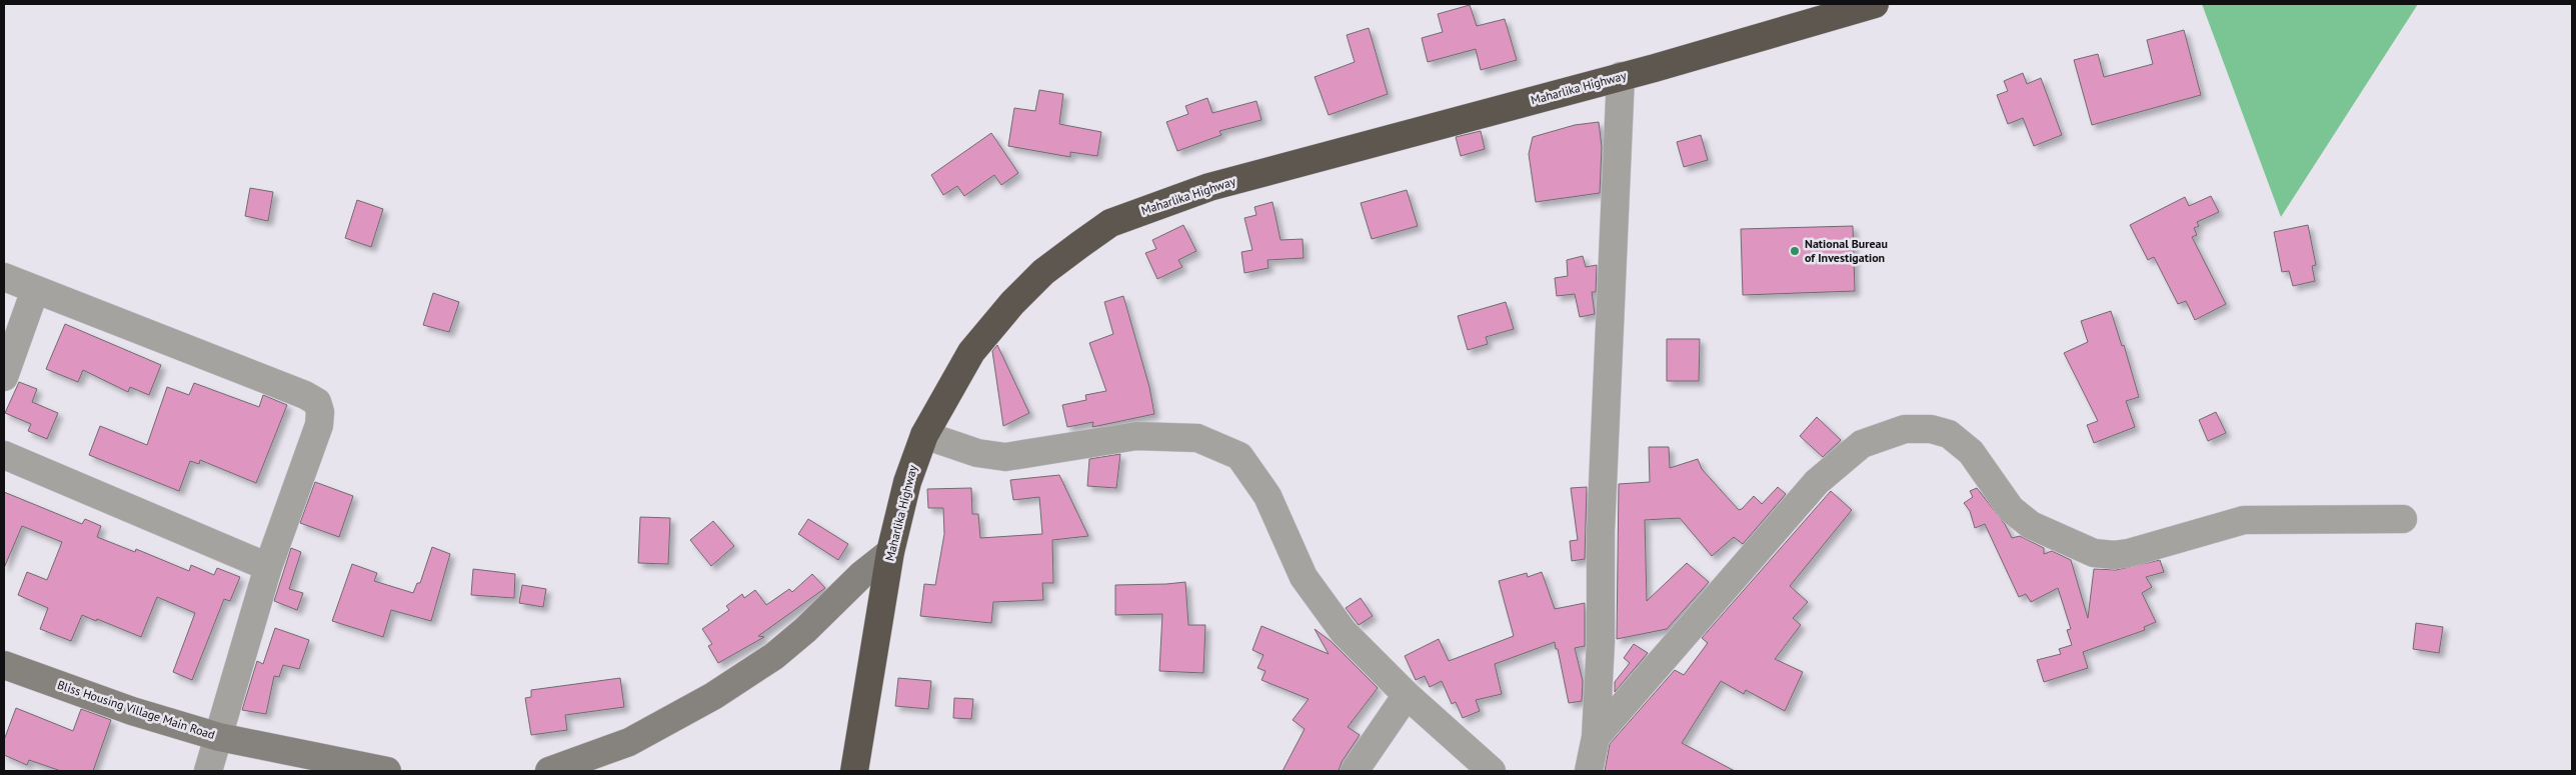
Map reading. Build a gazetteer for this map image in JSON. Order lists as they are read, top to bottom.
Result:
{
  "streets": {
    "highway": ["Maharlika Highway"],
    "street": ["Bliss Housing Village Main Road"]
  },
  "places": ["National Bureau of Investigation"]
}
